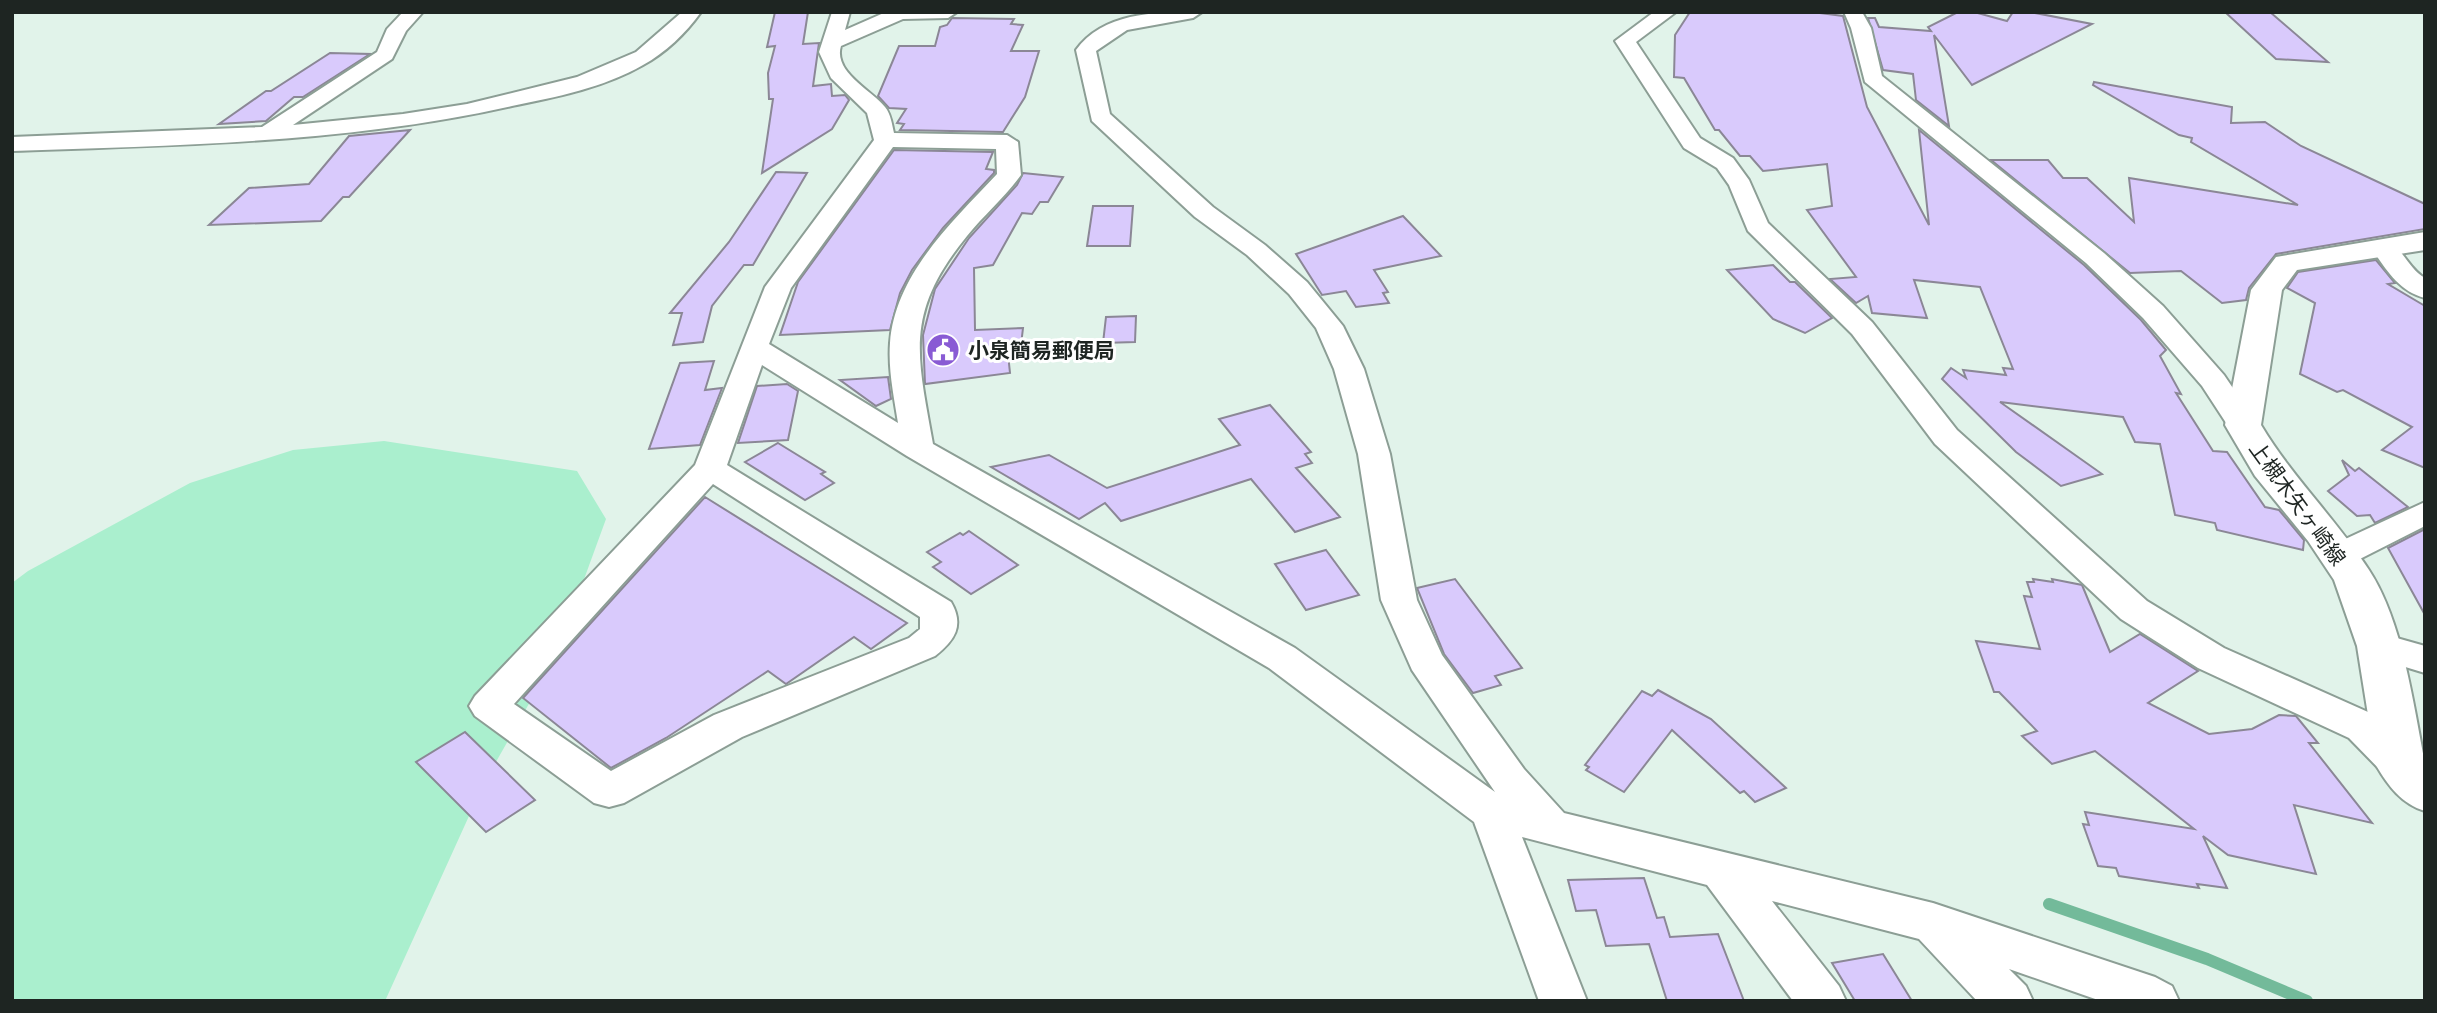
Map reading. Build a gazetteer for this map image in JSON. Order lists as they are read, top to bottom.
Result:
{
  "streets": {
    "main road": ["上槻木矢ヶ崎線"]
  },
  "places": {
    "public building": ["小泉簡易郵便局"]
  }
}
